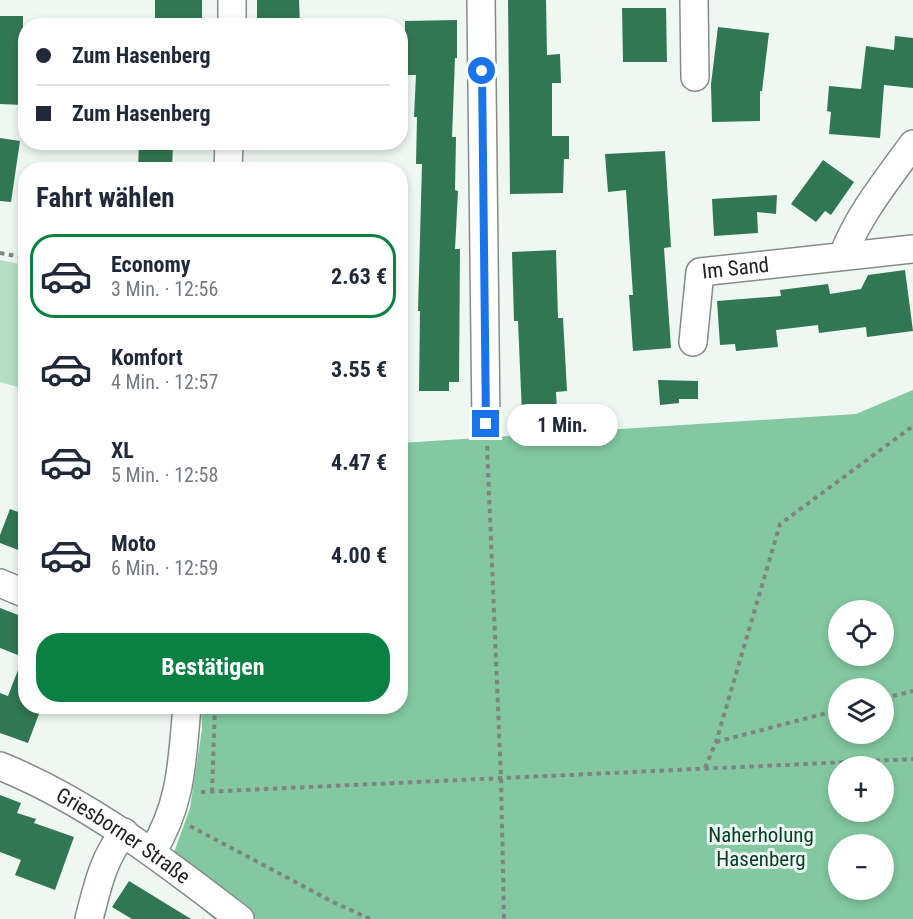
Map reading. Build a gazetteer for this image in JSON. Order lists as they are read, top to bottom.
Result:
{
  "streets": {
    "street": ["Im Sand", "Griesborner Straße"]
  },
  "parks": ["Naherholung Hasenberg"],
  "page": {
    "banner": ["Zum Hasenberg", "Zum Hasenberg"],
    "heading": "Fahrt wählen",
    "list": [
      {
        "name": "Economy",
        "note": "3 Min. · 12:56",
        "value": "2.63 €"
      },
      {
        "name": "Komfort",
        "note": "4 Min. · 12:57",
        "value": "3.55 €"
      },
      {
        "name": "XL",
        "note": "5 Min. · 12:58",
        "value": "4.47 €"
      },
      {
        "name": "Moto",
        "note": "6 Min. · 12:59",
        "value": "4.00 €"
      }
    ],
    "bubble": "1 Min.",
    "map_buttons": ["+", "−"],
    "buttons": "Bestätigen"
  }
}
